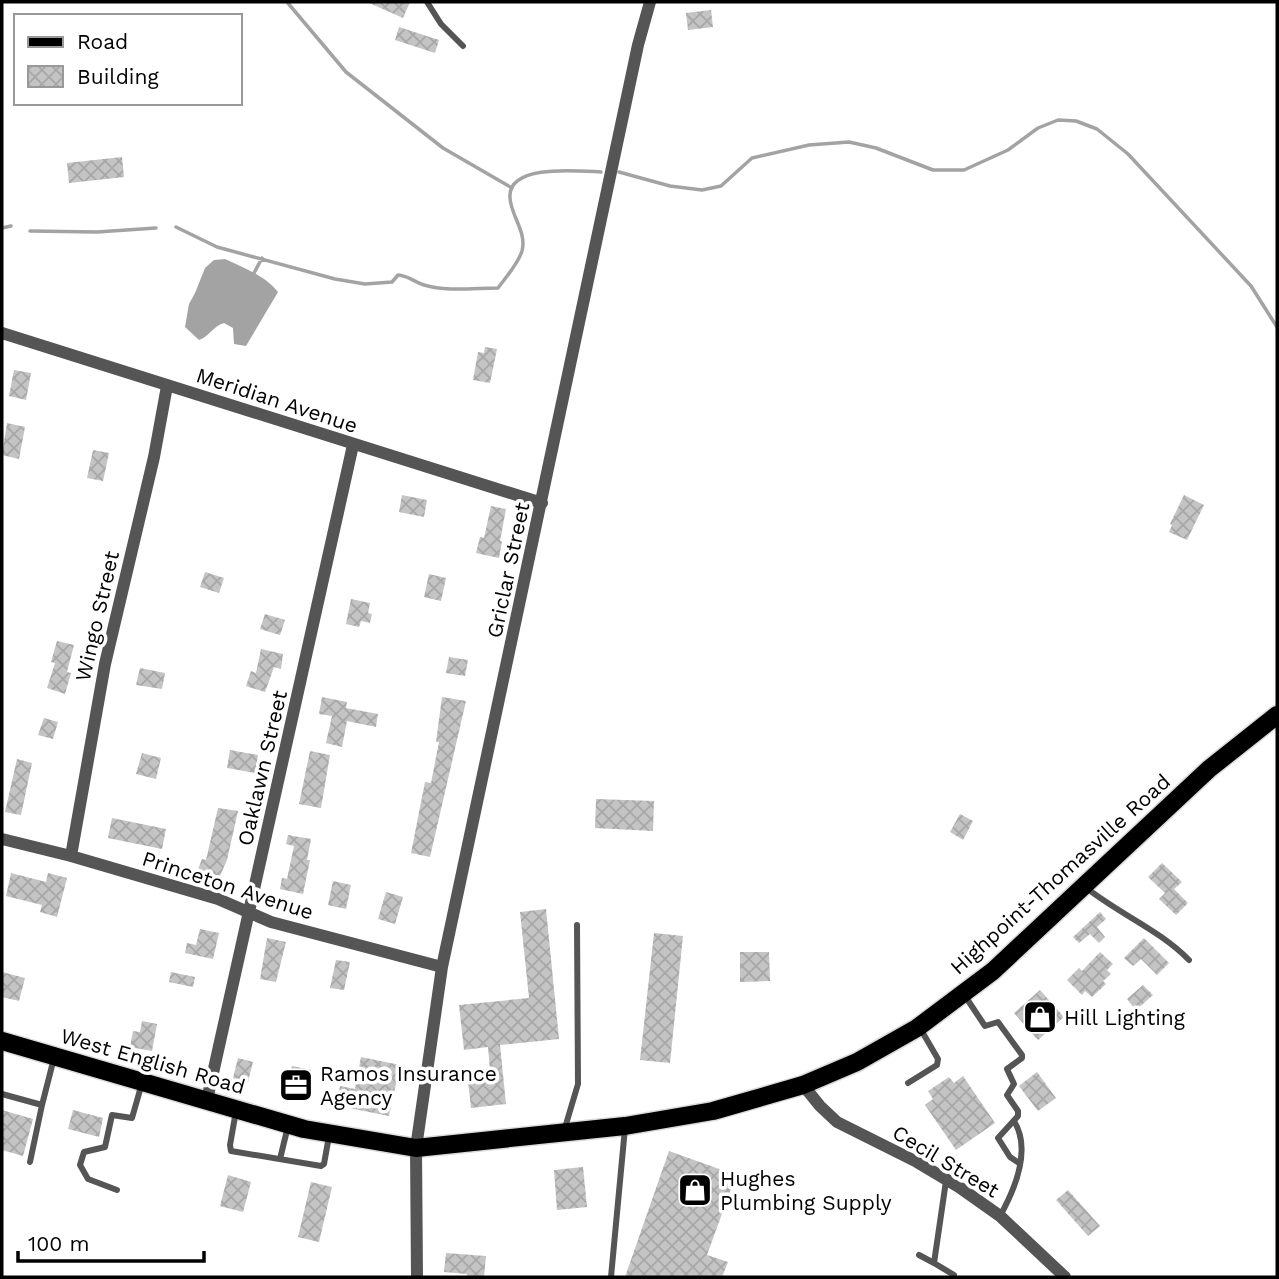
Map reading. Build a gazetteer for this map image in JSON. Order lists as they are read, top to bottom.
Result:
{
  "streets": {
    "main road": ["Highpoint-Thomasville Road", "West English Road"],
    "street": [
      "Meridian Avenue",
      "Griclar Street",
      "Wingo Street",
      "Oaklawn Street",
      "Princeton Avenue",
      "Cecil Street"
    ]
  },
  "crossings": [
    ["Meridian Avenue", "Griclar Street"],
    ["Meridian Avenue", "Wingo Street"],
    ["Meridian Avenue", "Oaklawn Street"],
    ["Griclar Street", "Highpoint-Thomasville Road"],
    ["Griclar Street", "Princeton Avenue"],
    ["Griclar Street", "West English Road"],
    ["Wingo Street", "Princeton Avenue"],
    ["Oaklawn Street", "Princeton Avenue"],
    ["Oaklawn Street", "West English Road"],
    ["Highpoint-Thomasville Road", "West English Road"],
    ["Highpoint-Thomasville Road", "Cecil Street"]
  ],
  "places": {
    "shop": ["Hill Lighting", "Hughes Plumbing Supply"],
    "office": ["Ramos Insurance Agency"]
  },
  "legend": ["Road", "Building"],
  "scale_bar": "100 m"
}
